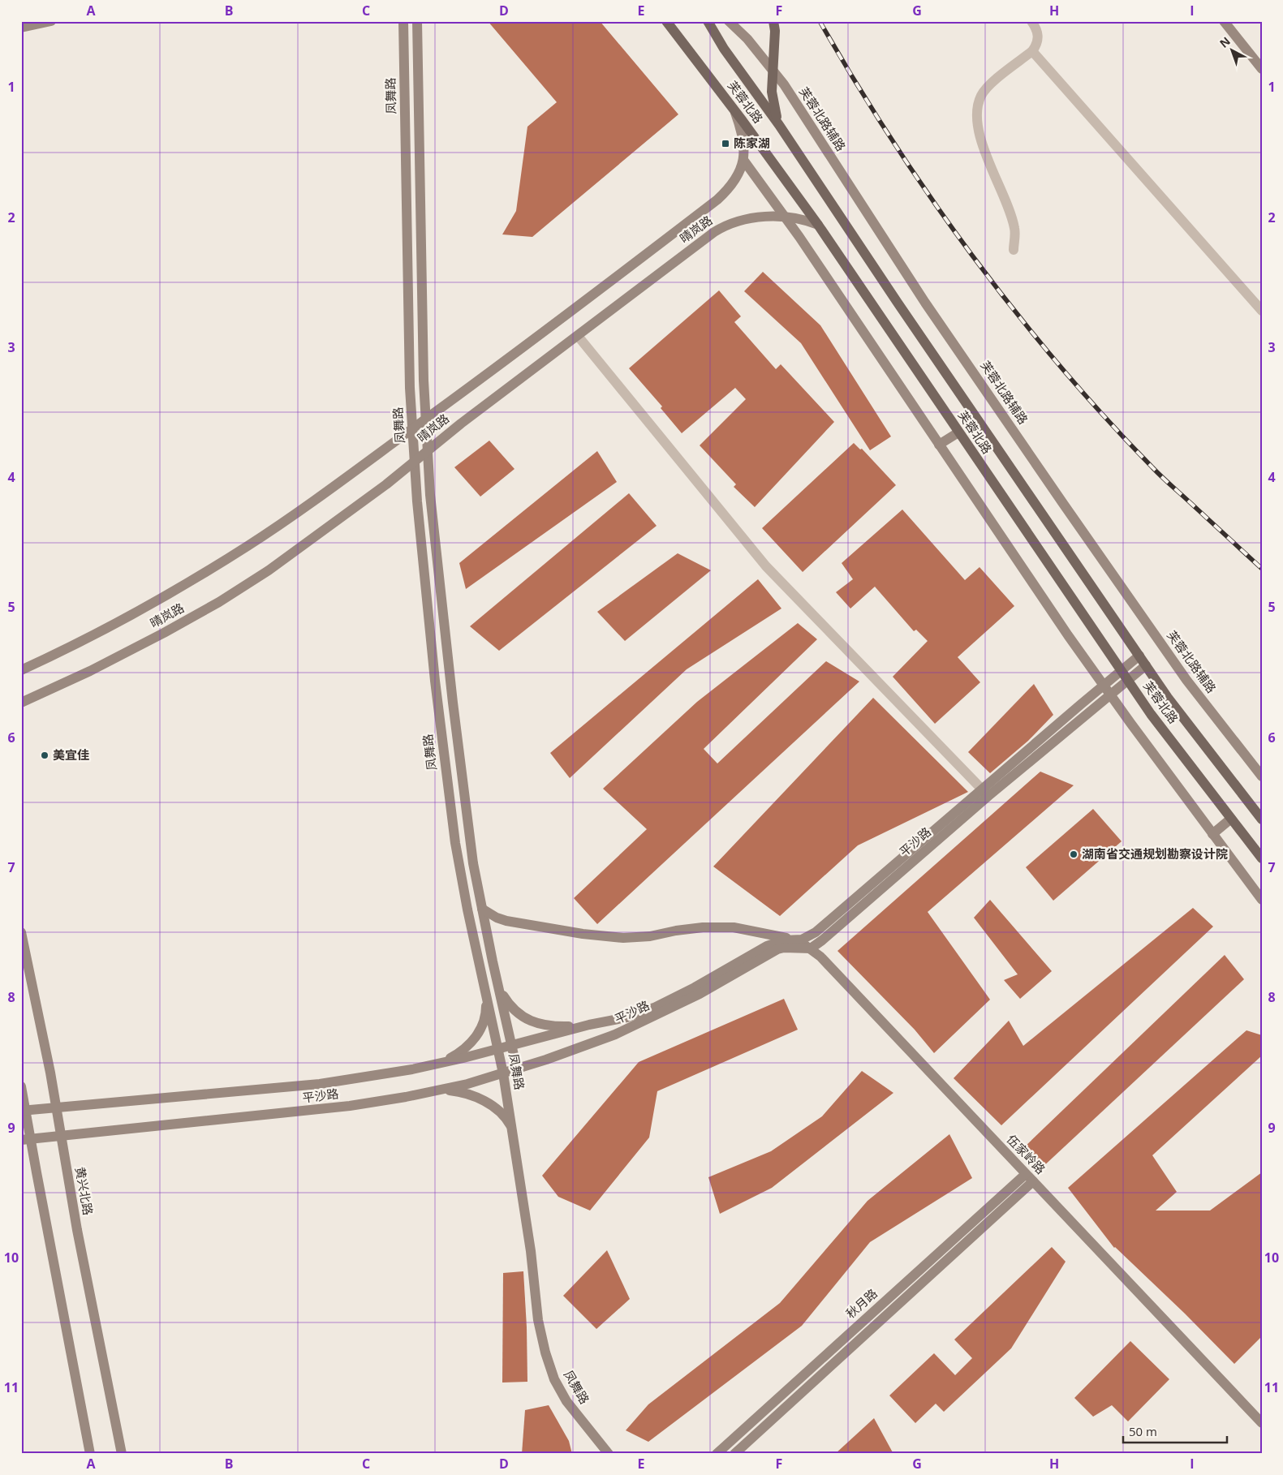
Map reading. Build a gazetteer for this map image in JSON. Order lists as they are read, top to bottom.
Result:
{
  "streets": {
    "main road": ["芙蓉北路"],
    "street": [
      "凤舞路",
      "芙蓉北路辅路",
      "晴岚路",
      "平沙路",
      "伍家岭路",
      "黄兴北路",
      "秋月路"
    ]
  },
  "crossings": [
    ["凤舞路", "晴岚路"],
    ["凤舞路", "平沙路"],
    ["凤舞路", "伍家岭路"],
    ["芙蓉北路", "晴岚路"],
    ["芙蓉北路", "平沙路"],
    ["平沙路", "伍家岭路"],
    ["平沙路", "黄兴北路"],
    ["伍家岭路", "秋月路"]
  ],
  "places": {
    "transit": ["陈家湖"],
    "other": ["美宜佳", "湖南省交通规划勘察设计院"]
  },
  "scale_bar": "50 m",
  "north": "top left",
  "grid": {
    "columns": [
      "A",
      "B",
      "C",
      "D",
      "E",
      "F",
      "G",
      "H",
      "I"
    ],
    "rows": [
      "1",
      "2",
      "3",
      "4",
      "5",
      "6",
      "7",
      "8",
      "9",
      "10",
      "11"
    ]
  }
}
